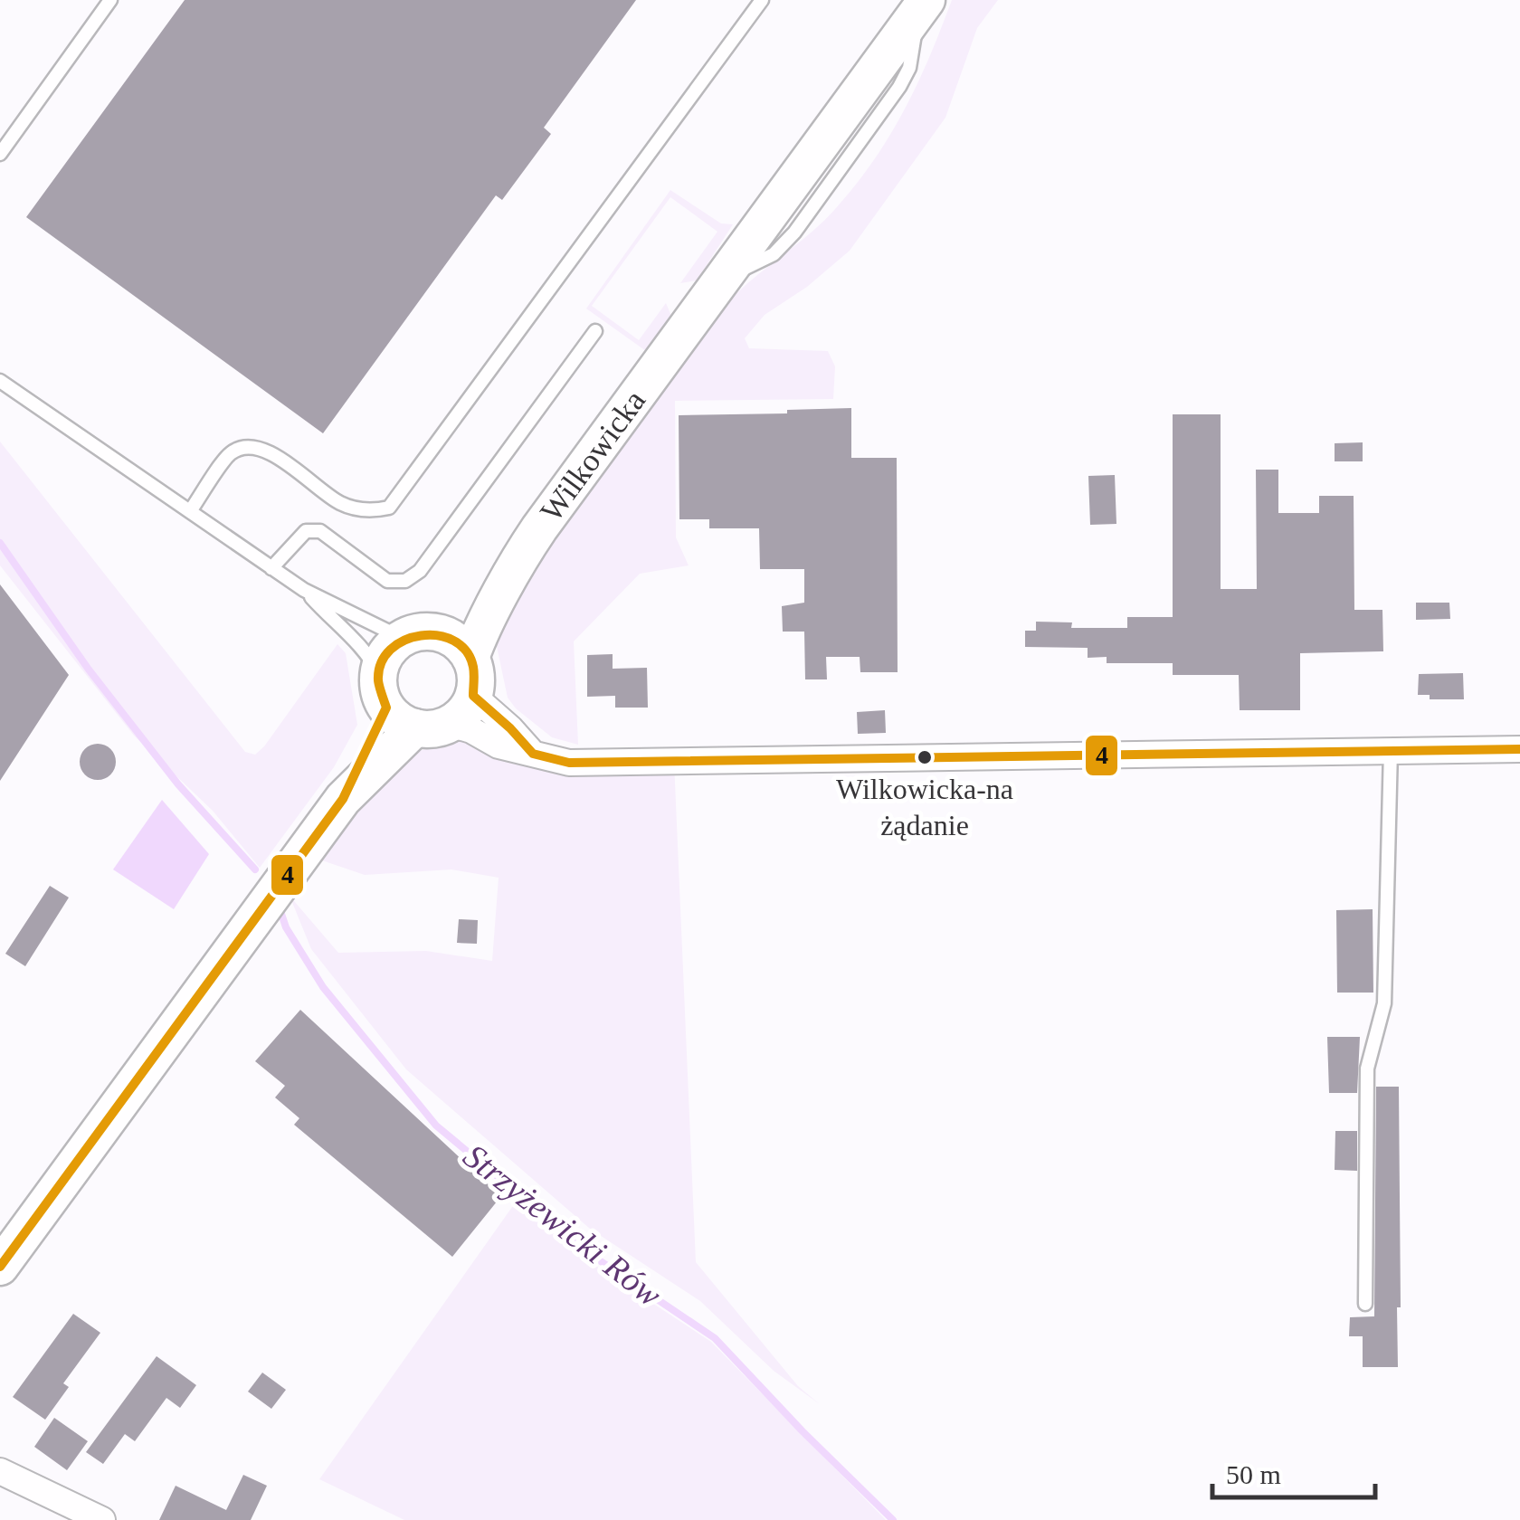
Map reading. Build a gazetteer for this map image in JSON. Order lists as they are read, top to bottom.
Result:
{
  "streets": {
    "main road": ["Wilkowicka"]
  },
  "water": ["Strzyżewicki Rów"],
  "places": ["Wilkowicka-na żądanie"],
  "lines": ["transit line 4"],
  "scale_bar": "50 m"
}
